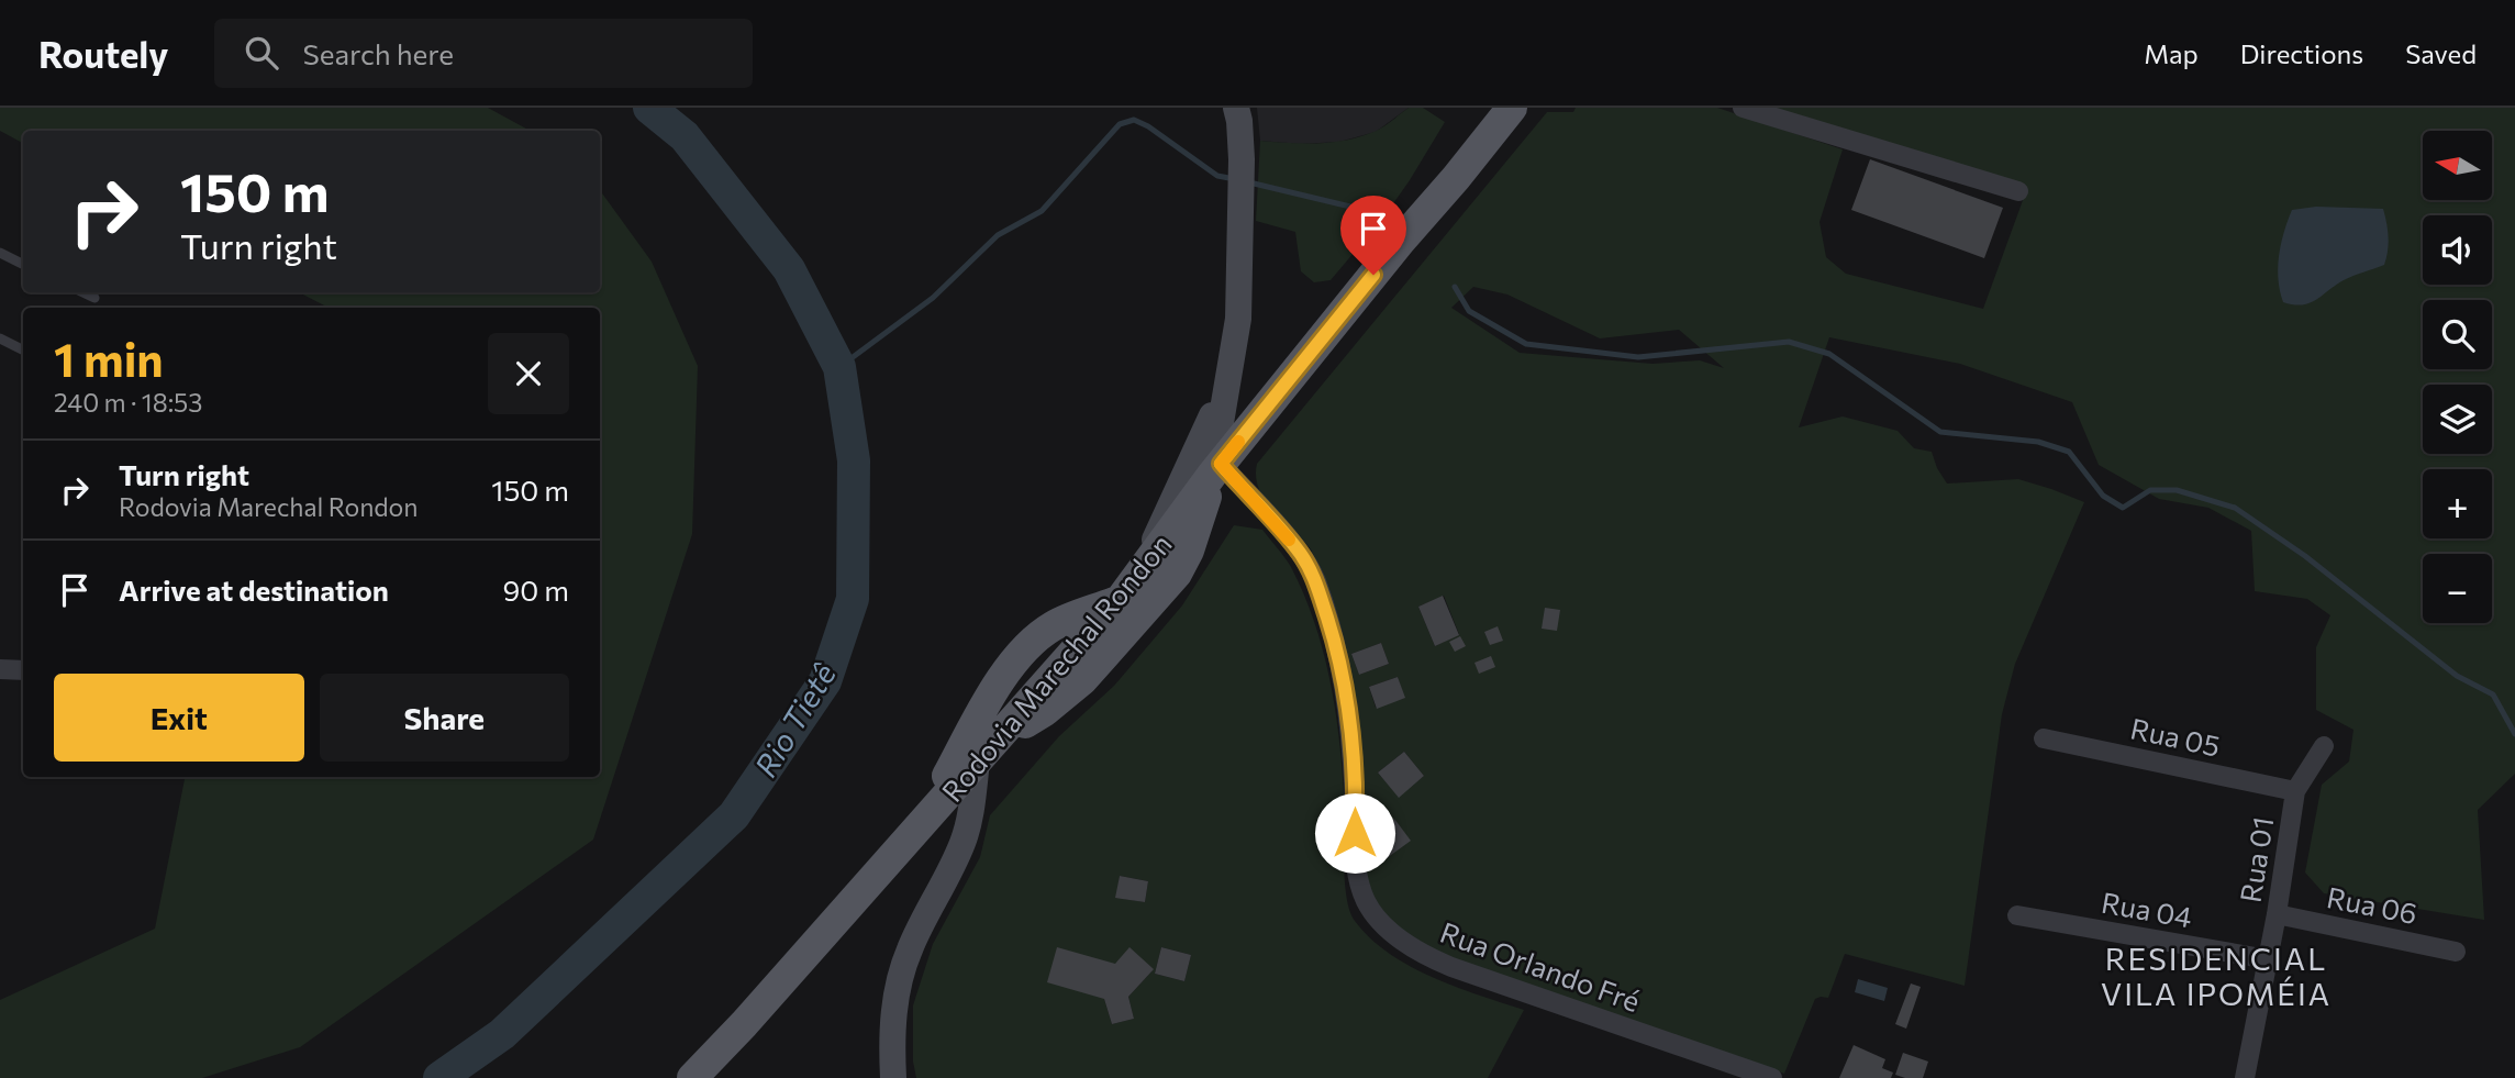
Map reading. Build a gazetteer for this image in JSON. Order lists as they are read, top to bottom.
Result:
{
  "streets": {
    "main road": ["Rodovia Marechal Rondon"],
    "street": [
      "Rua 05",
      "Rua 01",
      "Rua 06",
      "Rua 04",
      "Rua Orlando Fré"
    ]
  },
  "crossings": [
    ["Rodovia Marechal Rondon", "Rua Orlando Fré"],
    ["Rua 05", "Rua 01"],
    ["Rua 01", "Rua 06"],
    ["Rua 01", "Rua 04"]
  ],
  "districts": ["RESIDENCIAL VILA IPOMÉIA"],
  "water": ["Rio Tietê"],
  "north": "left",
  "page": {
    "header": "Routely",
    "search": "Search here",
    "nav": ["Map", "Directions", "Saved"],
    "map_buttons": ["+", "−"],
    "turn": ["150 m", "Turn right"],
    "heading": ["1 min", "240 m · 18:53"],
    "list": [
      {
        "name": "Turn right",
        "note": "Rodovia Marechal Rondon",
        "value": "150 m"
      },
      {
        "name": "Arrive at destination",
        "value": "90 m"
      }
    ],
    "buttons": ["Exit", "Share"]
  }
}
